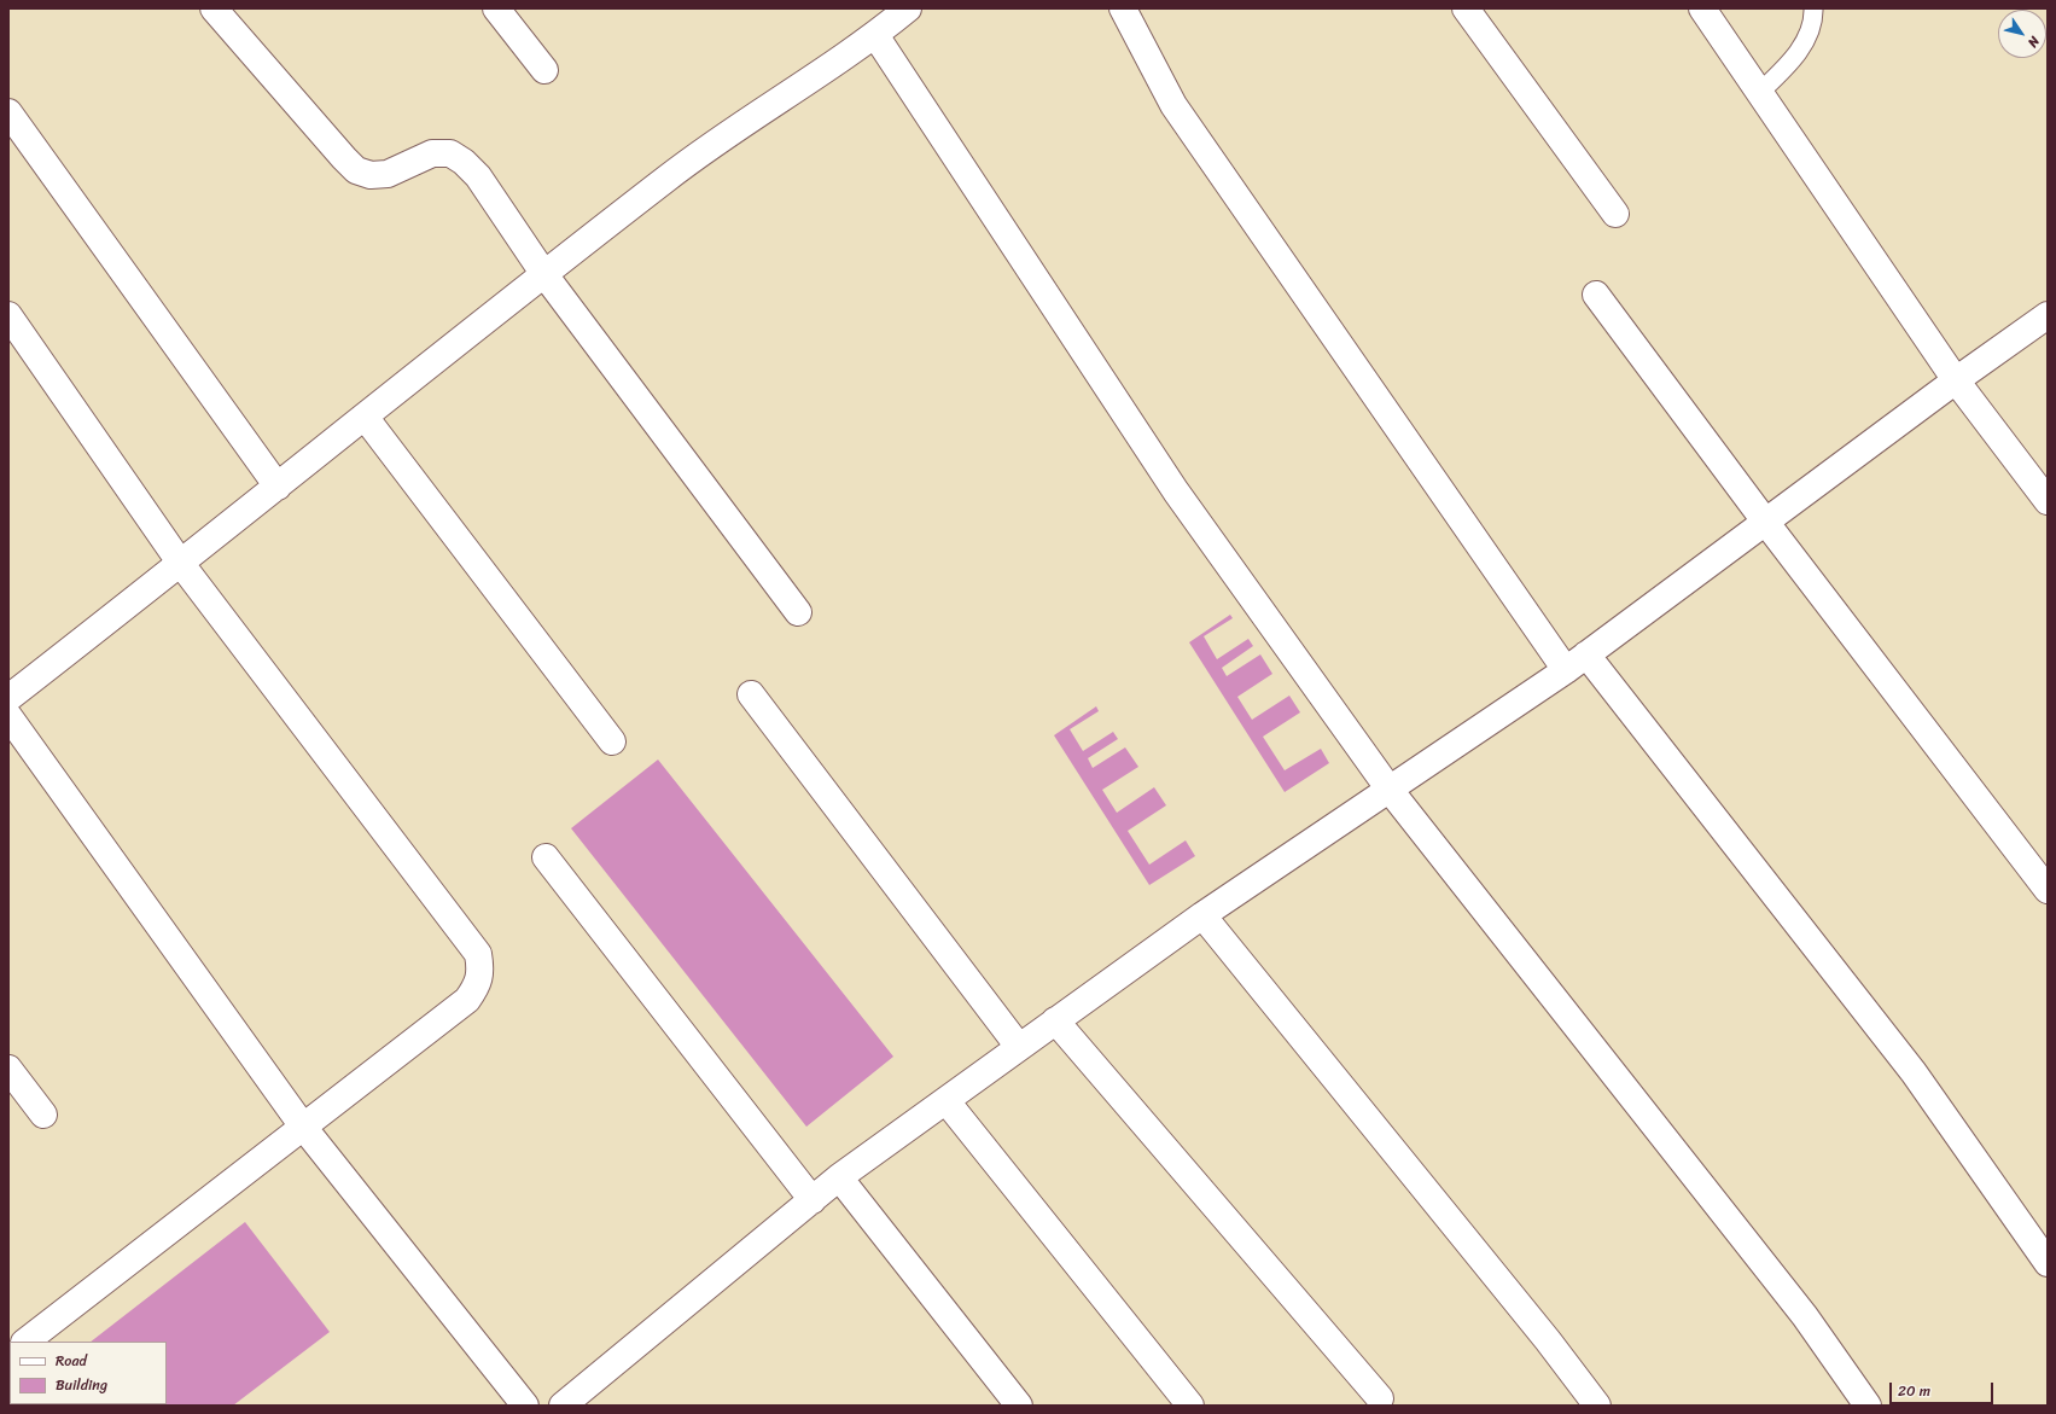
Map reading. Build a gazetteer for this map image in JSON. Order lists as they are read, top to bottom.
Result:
{
  "legend": ["Road", "Building"],
  "scale_bar": "20 m",
  "north": "bottom right"
}
